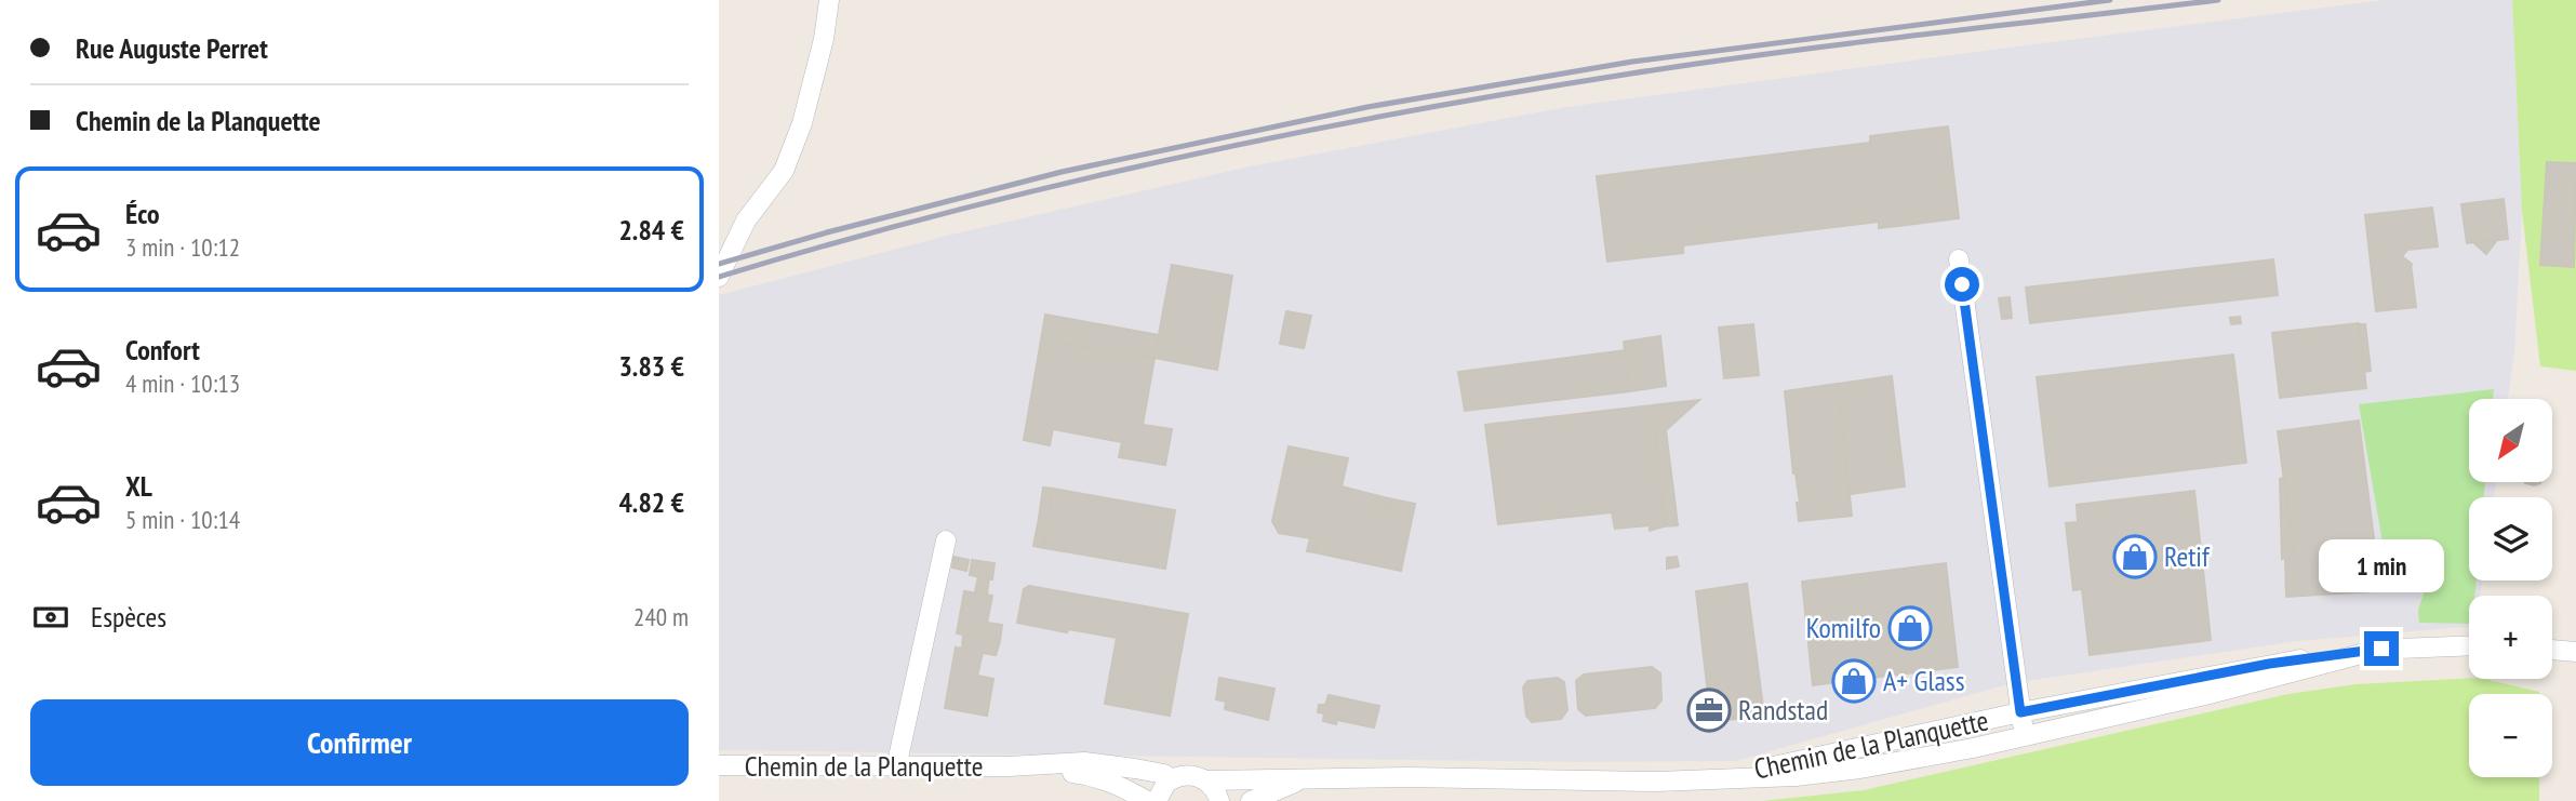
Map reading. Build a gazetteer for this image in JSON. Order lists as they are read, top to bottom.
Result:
{
  "streets": {
    "street": ["Chemin de la Planquette"]
  },
  "places": {
    "shop": ["Retif", "Komilfo", "A+ Glass"],
    "office": ["Randstad"]
  },
  "north": "bottom left",
  "page": {
    "banner": ["Rue Auguste Perret", "Chemin de la Planquette"],
    "list": [
      {
        "name": "Éco",
        "note": "3 min · 10:12",
        "value": "2.84 €"
      },
      {
        "name": "Confort",
        "note": "4 min · 10:13",
        "value": "3.83 €"
      },
      {
        "name": "XL",
        "note": "5 min · 10:14",
        "value": "4.82 €"
      }
    ],
    "map_buttons": ["+", "−"],
    "bubble": "1 min",
    "pay": ["Espèces", "240 m"],
    "buttons": "Confirmer"
  }
}
